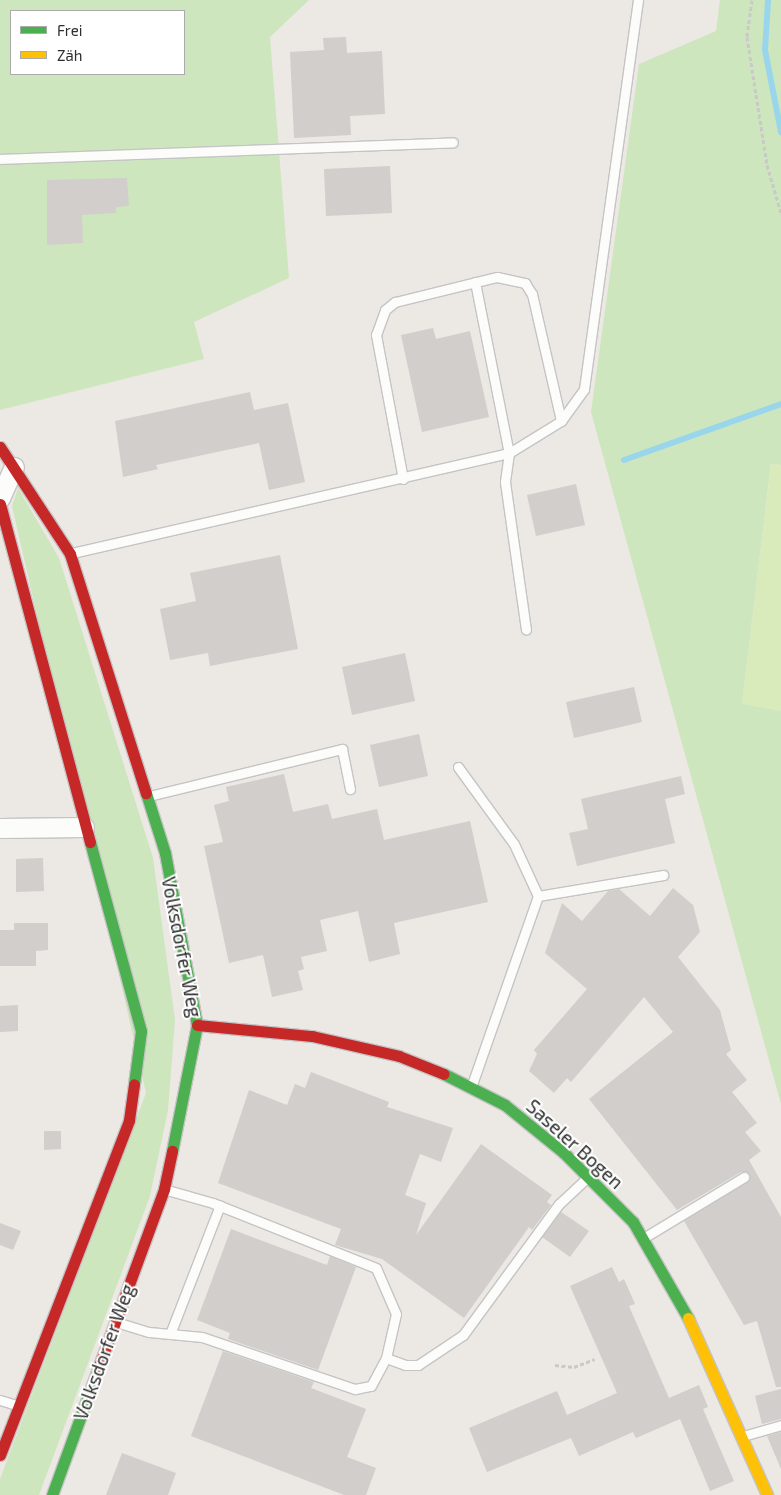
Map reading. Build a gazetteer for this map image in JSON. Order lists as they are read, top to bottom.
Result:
{
  "streets": {
    "street": ["Volksdorfer Weg", "Saseler Bogen"]
  },
  "crossings": [
    ["Volksdorfer Weg", "Saseler Bogen"]
  ],
  "legend": ["Frei", "Zäh"]
}
